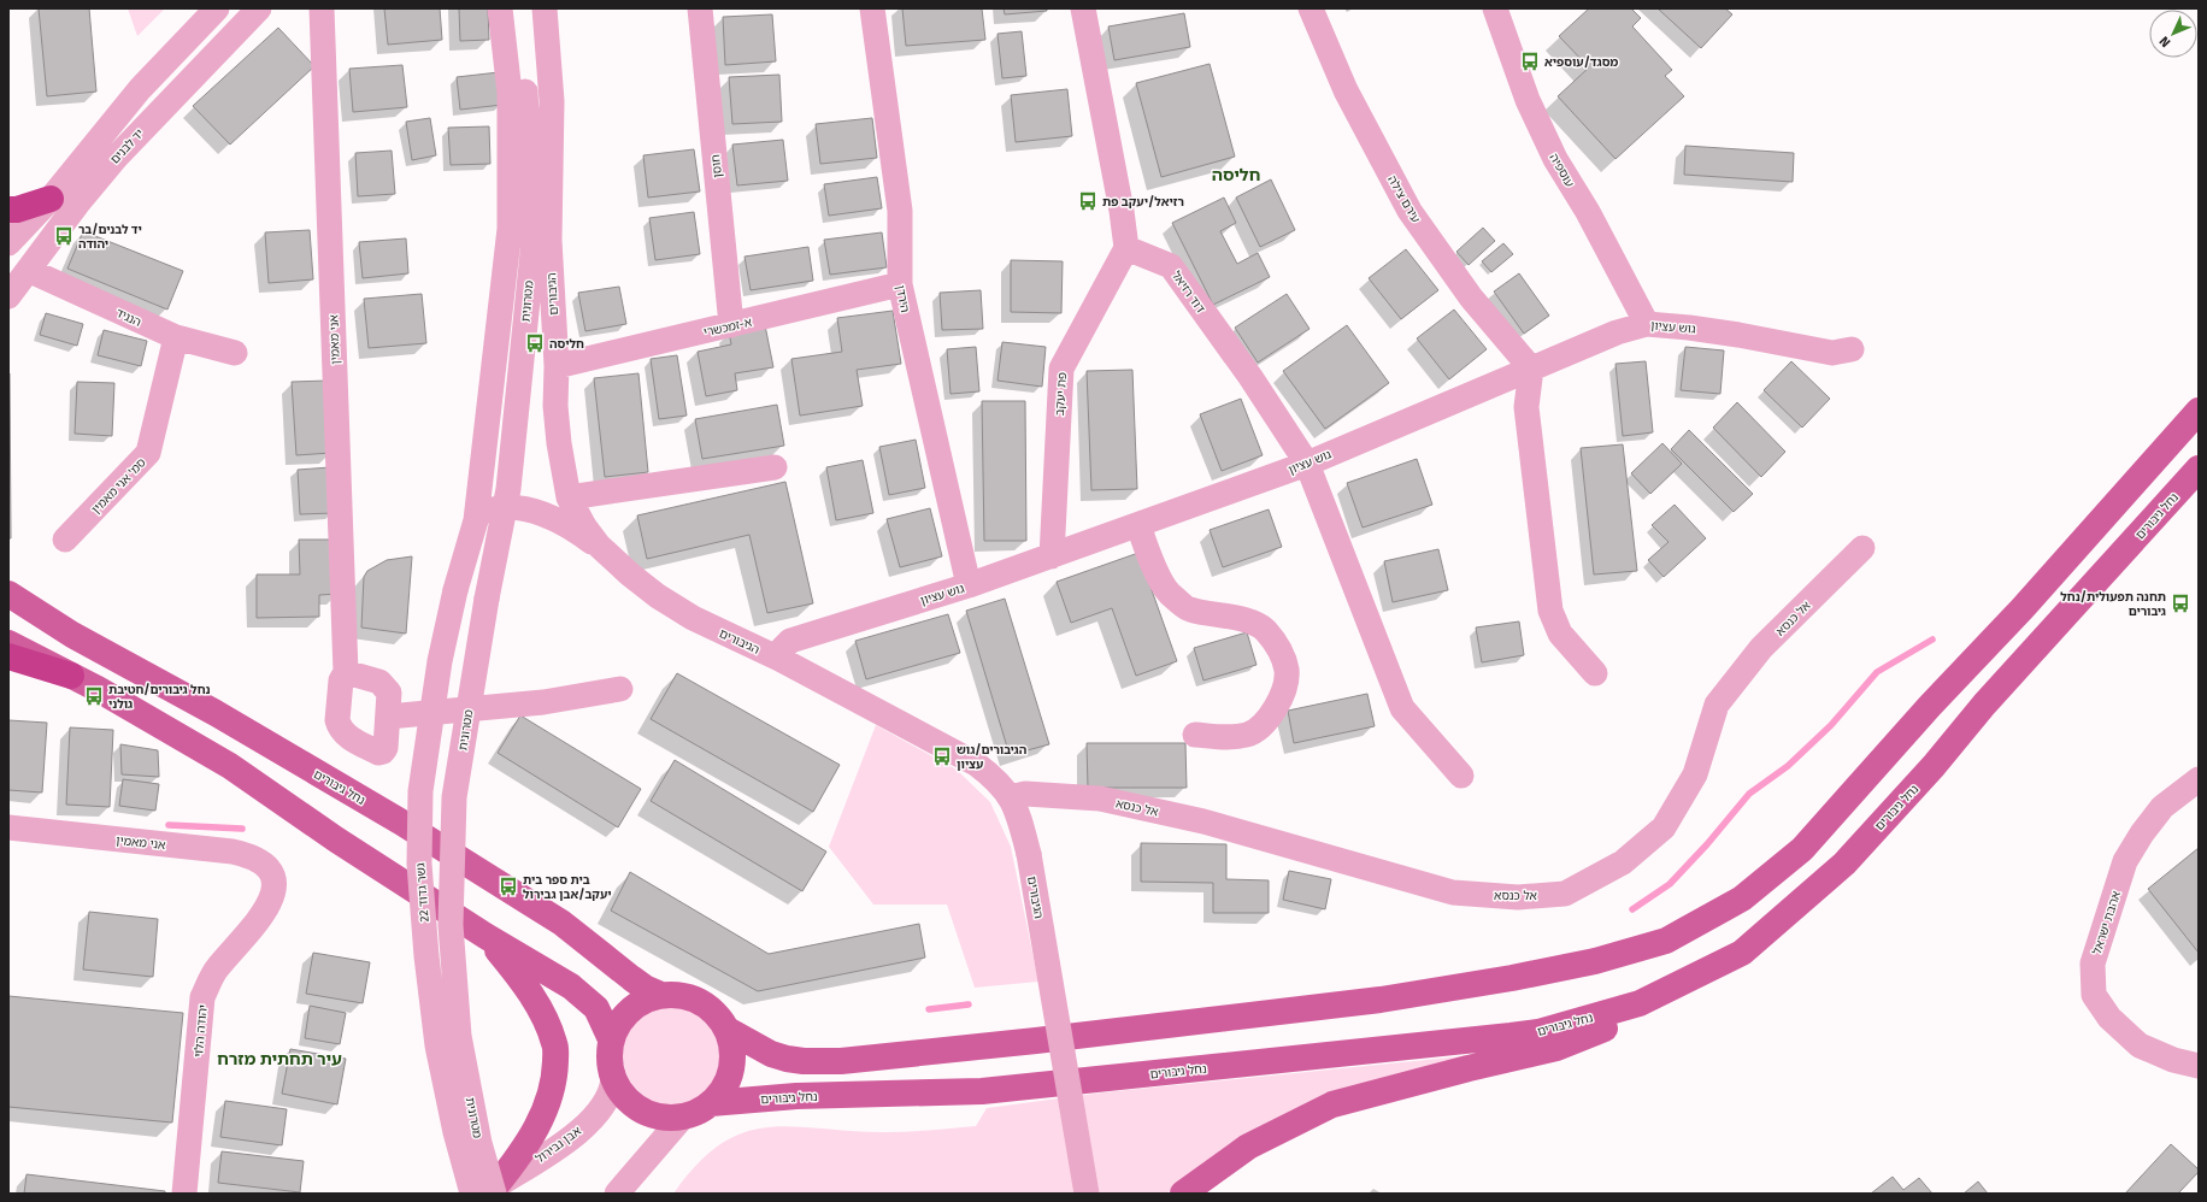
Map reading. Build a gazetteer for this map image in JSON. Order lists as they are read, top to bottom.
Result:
{
  "streets": {
    "main road": ["נחל גיבורים"],
    "street": [
      "יד לבנים",
      "חוסן",
      "עוספיה",
      "עירם צילה",
      "דוד רזיאל",
      "הגיבורים",
      "הירדן",
      "מטרונית",
      "הנגיד",
      "א-זמכשרי",
      "גוש עציון",
      "אני מאמין",
      "פת יעקב",
      "סמ' אני מאמין",
      "אל כנסא",
      "גשר גדוד 22",
      "אהבת ישראל",
      "יהודה הלוי",
      "אבן גבירול"
    ]
  },
  "crossings": [
    ["יד לבנים", "הנגיד"],
    ["חוסן", "א-זמכשרי"],
    ["עוספיה", "גוש עציון"],
    ["עירם צילה", "גוש עציון"],
    ["דוד רזיאל", "גוש עציון"],
    ["דוד רזיאל", "פת יעקב"],
    ["הגיבורים", "א-זמכשרי"],
    ["הגיבורים", "גוש עציון"],
    ["הגיבורים", "אל כנסא"],
    ["הירדן", "א-זמכשרי"],
    ["הירדן", "גוש עציון"],
    ["מטרונית", "אבן גבירול"],
    ["הנגיד", "סמ' אני מאמין"],
    ["גוש עציון", "פת יעקב"],
    ["אני מאמין", "יהודה הלוי"],
    ["נחל גיבורים", "אבן גבירול"]
  ],
  "districts": ["חליסה", "עיר תחתית מזרח"],
  "places": {
    "bus stop": [
      "מסגד/עוספיא",
      "רזיאל/יעקב פת",
      "יד לבנים/בר יהודה",
      "חליסה",
      "תחנה תפעולית/נחל גיבורים",
      "נחל גיבורים/חטיבת גולני",
      "הגיבורים/גוש עציון",
      "בית ספר בית יעקב/אבן גבירול"
    ]
  },
  "north": "bottom left"
}
